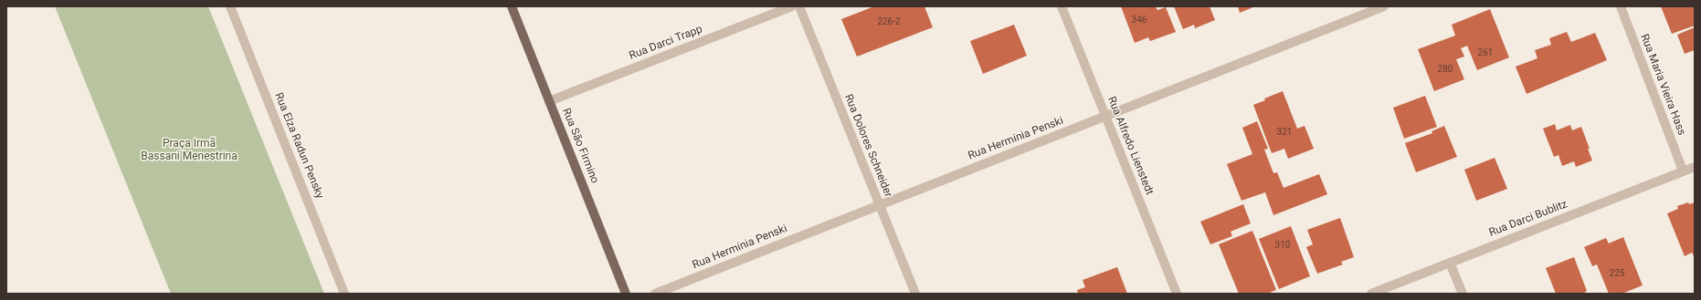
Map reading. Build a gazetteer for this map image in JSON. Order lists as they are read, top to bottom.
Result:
{
  "streets": {
    "main road": ["Rua São Firmino"],
    "street": [
      "Rua Darci Trapp",
      "Rua Maria Vieira Hass",
      "Rua Hermínia Penski",
      "Rua Elza Radun Pensky",
      "Rua Dolores Schneider",
      "Rua Alfredo Lienstedt",
      "Rua Darci Bublitz"
    ]
  },
  "crossings": [
    ["Rua Darci Trapp", "Rua São Firmino"],
    ["Rua Maria Vieira Hass", "Rua Darci Bublitz"],
    ["Rua Hermínia Penski", "Rua Dolores Schneider"],
    ["Rua Hermínia Penski", "Rua Alfredo Lienstedt"]
  ],
  "parks": ["Praça Irmã Bassani Menestrina"],
  "house_numbers": [
    "346",
    "226-2",
    "261",
    "280",
    "321",
    "310",
    "225"
  ]
}
